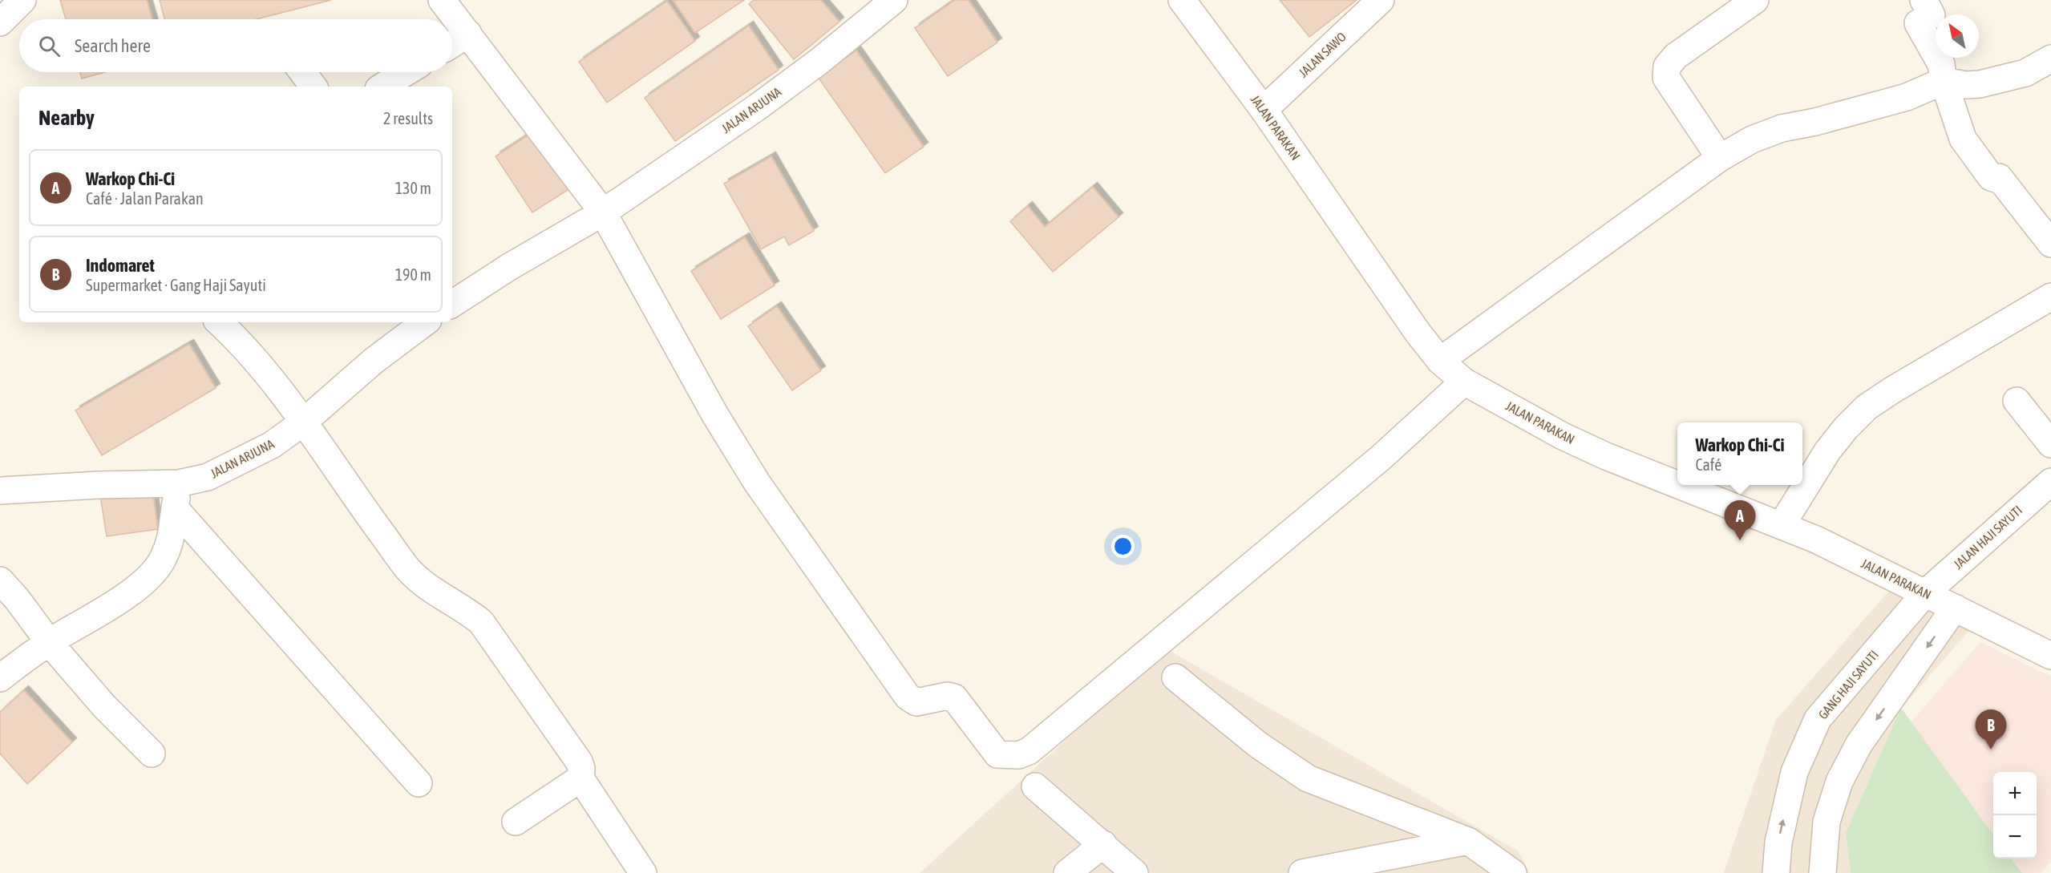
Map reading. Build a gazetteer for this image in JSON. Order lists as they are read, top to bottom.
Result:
{
  "streets": {
    "street": [
      "JALAN SAWO",
      "JALAN ARJUNA",
      "JALAN PARAKAN",
      "JALAN HAJI SAYUTI",
      "GANG HAJI SAYUTI"
    ]
  },
  "crossings": [
    ["JALAN SAWO", "JALAN PARAKAN"],
    ["JALAN PARAKAN", "JALAN HAJI SAYUTI"],
    ["JALAN PARAKAN", "GANG HAJI SAYUTI"],
    ["JALAN HAJI SAYUTI", "GANG HAJI SAYUTI"]
  ],
  "north": "top left",
  "page": {
    "search": "Search here",
    "heading": ["Nearby", "2 results"],
    "list": [
      {
        "mark": "A",
        "name": "Warkop Chi-Ci",
        "note": "Café · Jalan Parakan",
        "value": "130 m"
      },
      {
        "mark": "B",
        "name": "Indomaret",
        "note": "Supermarket · Gang Haji Sayuti",
        "value": "190 m"
      }
    ],
    "popup": ["Warkop Chi-Ci", "Café"],
    "pins": ["A", "B"],
    "map_buttons": ["+", "−"]
  }
}
